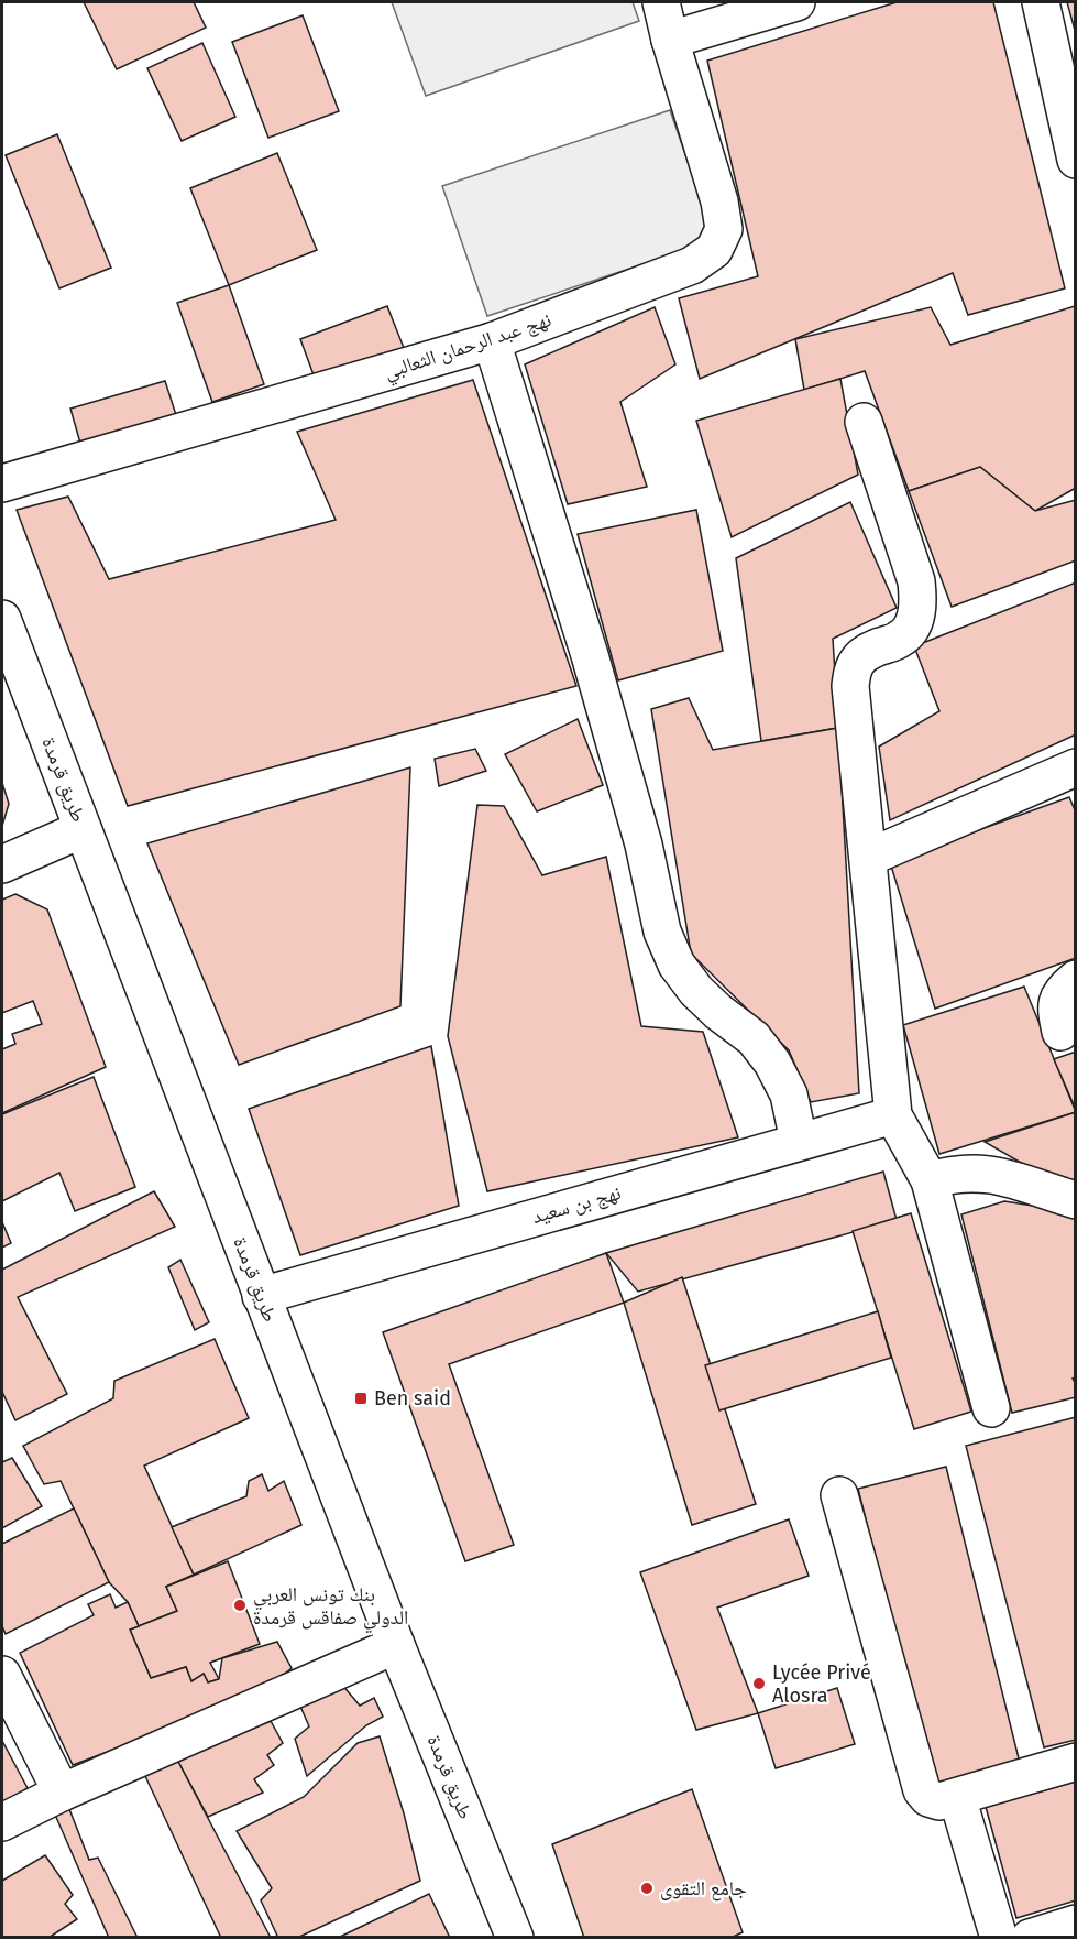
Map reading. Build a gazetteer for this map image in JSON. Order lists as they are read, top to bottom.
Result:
{
  "streets": {
    "street": ["نهج عبد الرحمان الثعالبي", "طريق قرمدة", "نهج بن سعيد"]
  },
  "crossings": [
    ["طريق قرمدة", "نهج بن سعيد"]
  ],
  "places": {
    "transit": ["Ben said"],
    "other": ["بنك تونس العربي الدولي صفاقس قرمدة", "Lycée Privé Alosra", "جامع التقوى"]
  }
}
